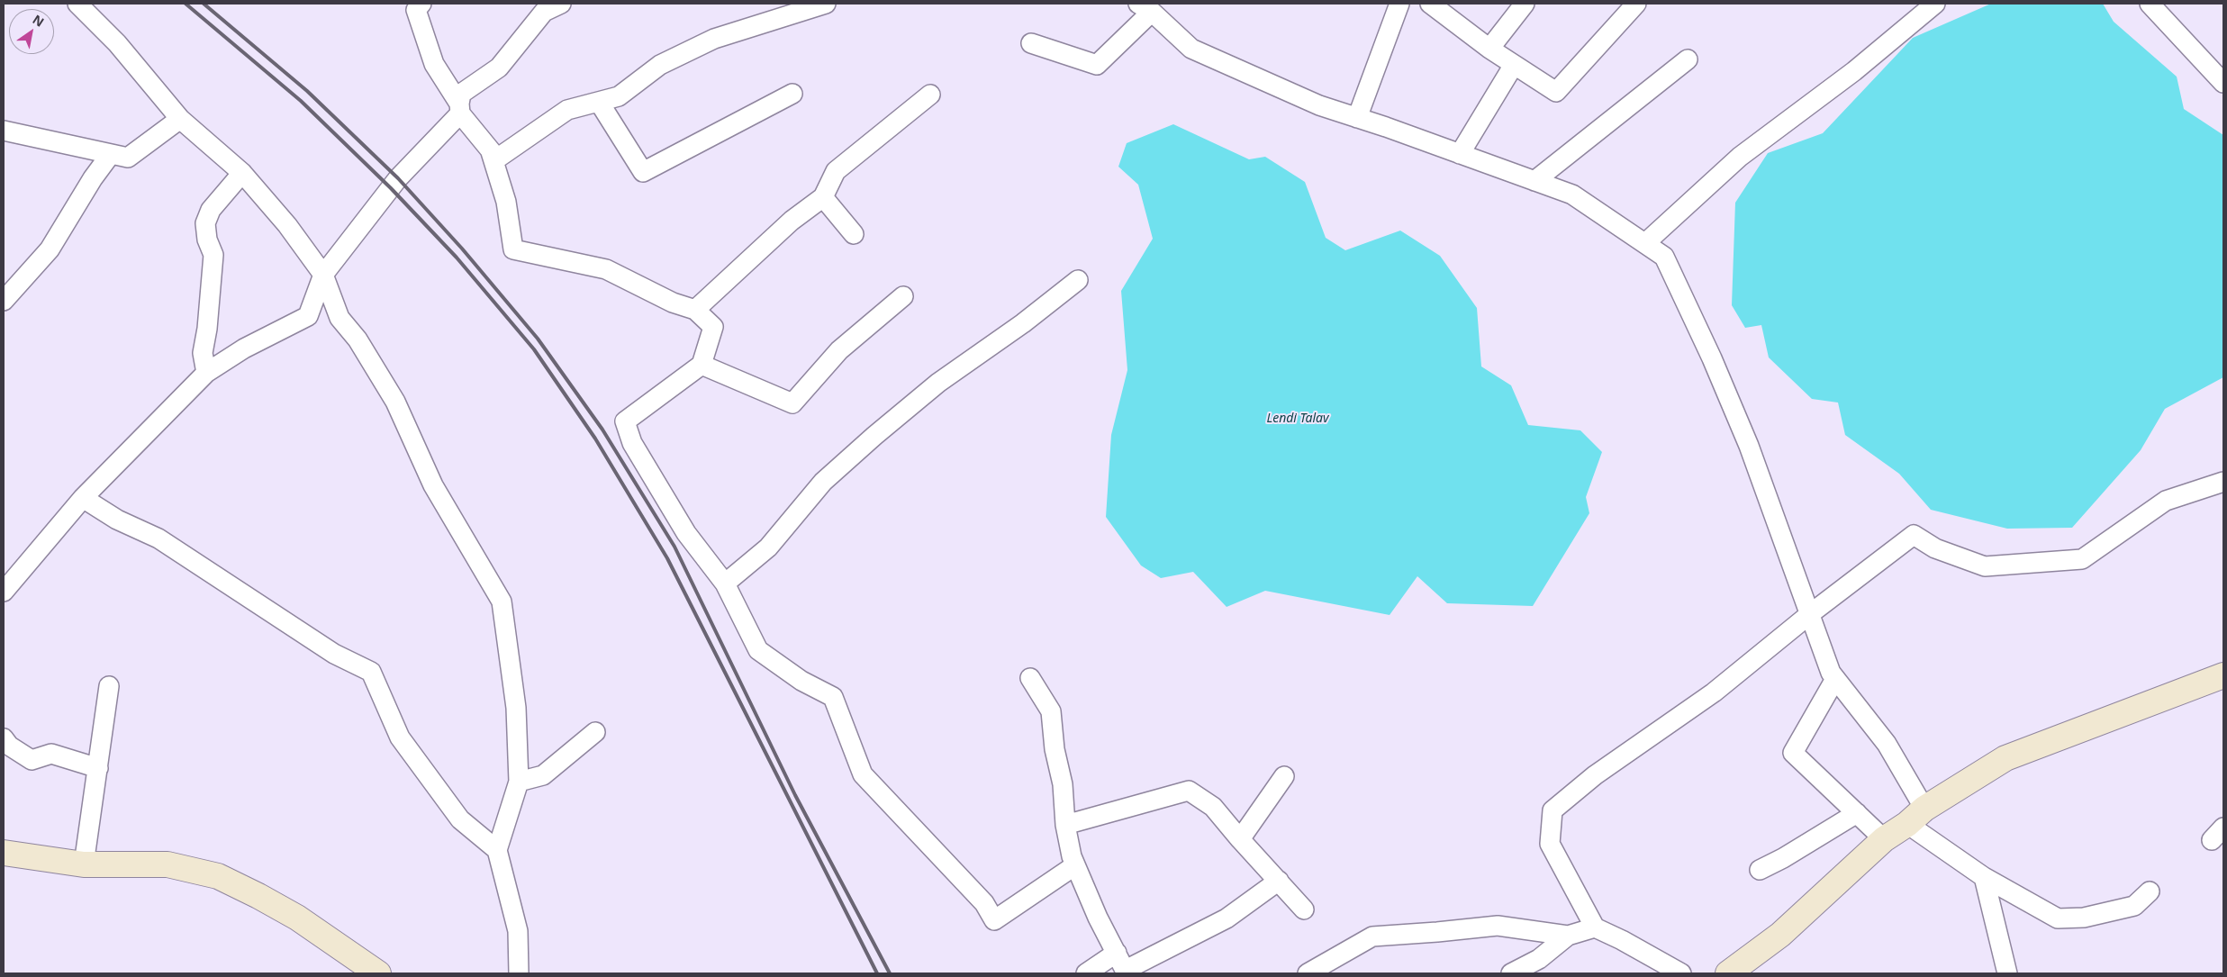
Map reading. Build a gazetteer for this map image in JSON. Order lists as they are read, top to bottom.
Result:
{
  "water": ["Lendi Talav"],
  "north": "top right"
}
